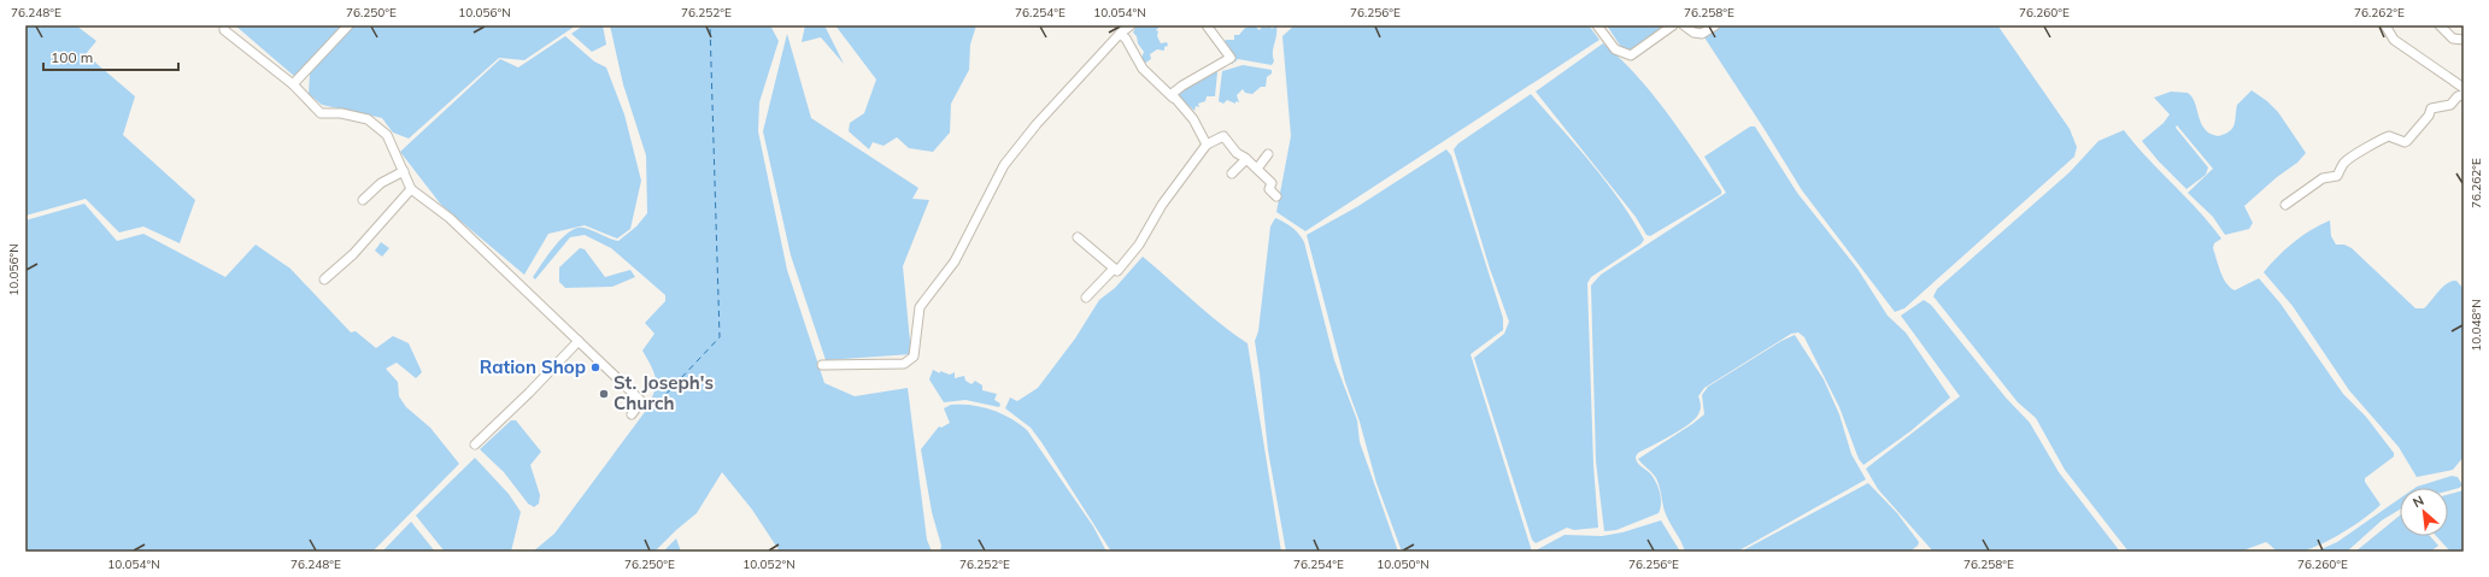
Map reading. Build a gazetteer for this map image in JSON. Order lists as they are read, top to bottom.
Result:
{
  "places": ["Ration Shop", "St. Joseph's Church"],
  "scale_bar": "100 m",
  "north": "top left",
  "coordinates": [
    "76.248°E",
    "76.250°E",
    "10.056°N",
    "76.252°E",
    "76.254°E",
    "10.054°N",
    "76.256°E",
    "76.258°E",
    "76.260°E",
    "76.262°E",
    "10.048°N",
    "10.052°N",
    "10.050°N"
  ]
}
